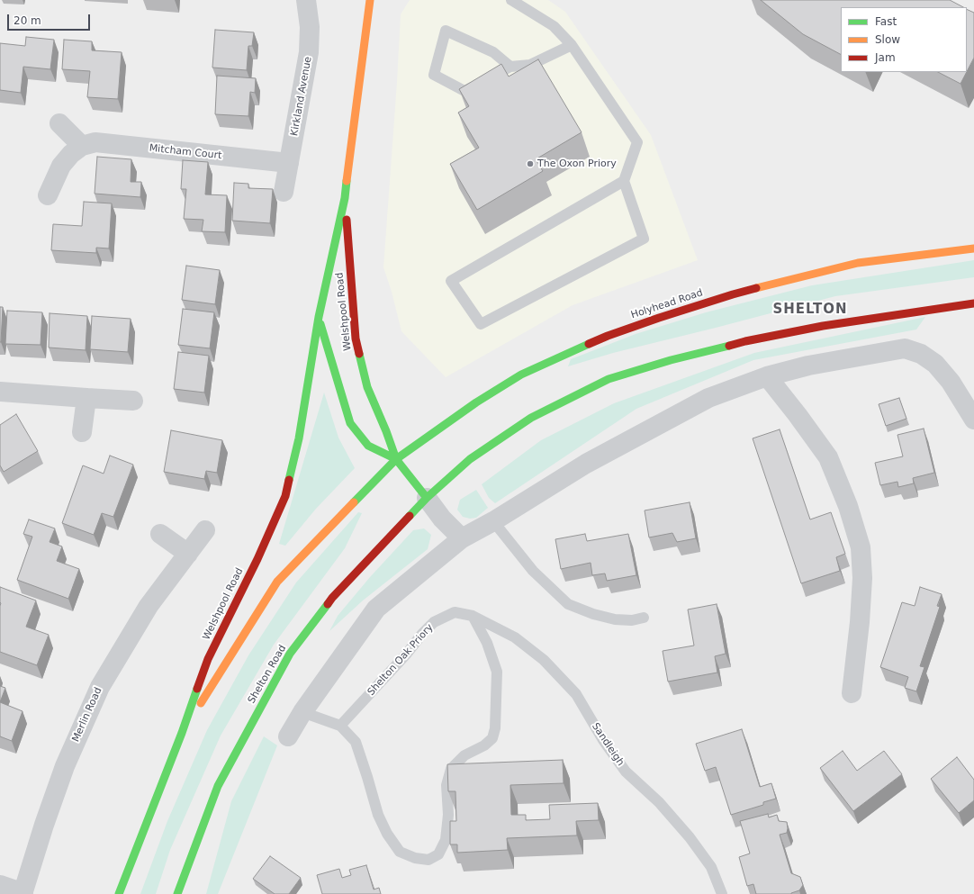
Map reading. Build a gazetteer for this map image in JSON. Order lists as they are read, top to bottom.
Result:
{
  "streets": {
    "main road": ["Holyhead Road", "Welshpool Road", "Shelton Road"],
    "street": ["Kirkland Avenue", "Mitcham Court", "Merlin Road"],
    "lane": ["Shelton Oak Priory", "Sandleigh"]
  },
  "crossings": [
    ["Kirkland Avenue", "Mitcham Court"],
    ["Holyhead Road", "Welshpool Road"],
    ["Welshpool Road", "Shelton Road"],
    ["Shelton Oak Priory", "Sandleigh"]
  ],
  "districts": ["SHELTON"],
  "places": ["The Oxon Priory"],
  "legend": ["Fast", "Slow", "Jam"],
  "scale_bar": "20 m"
}
